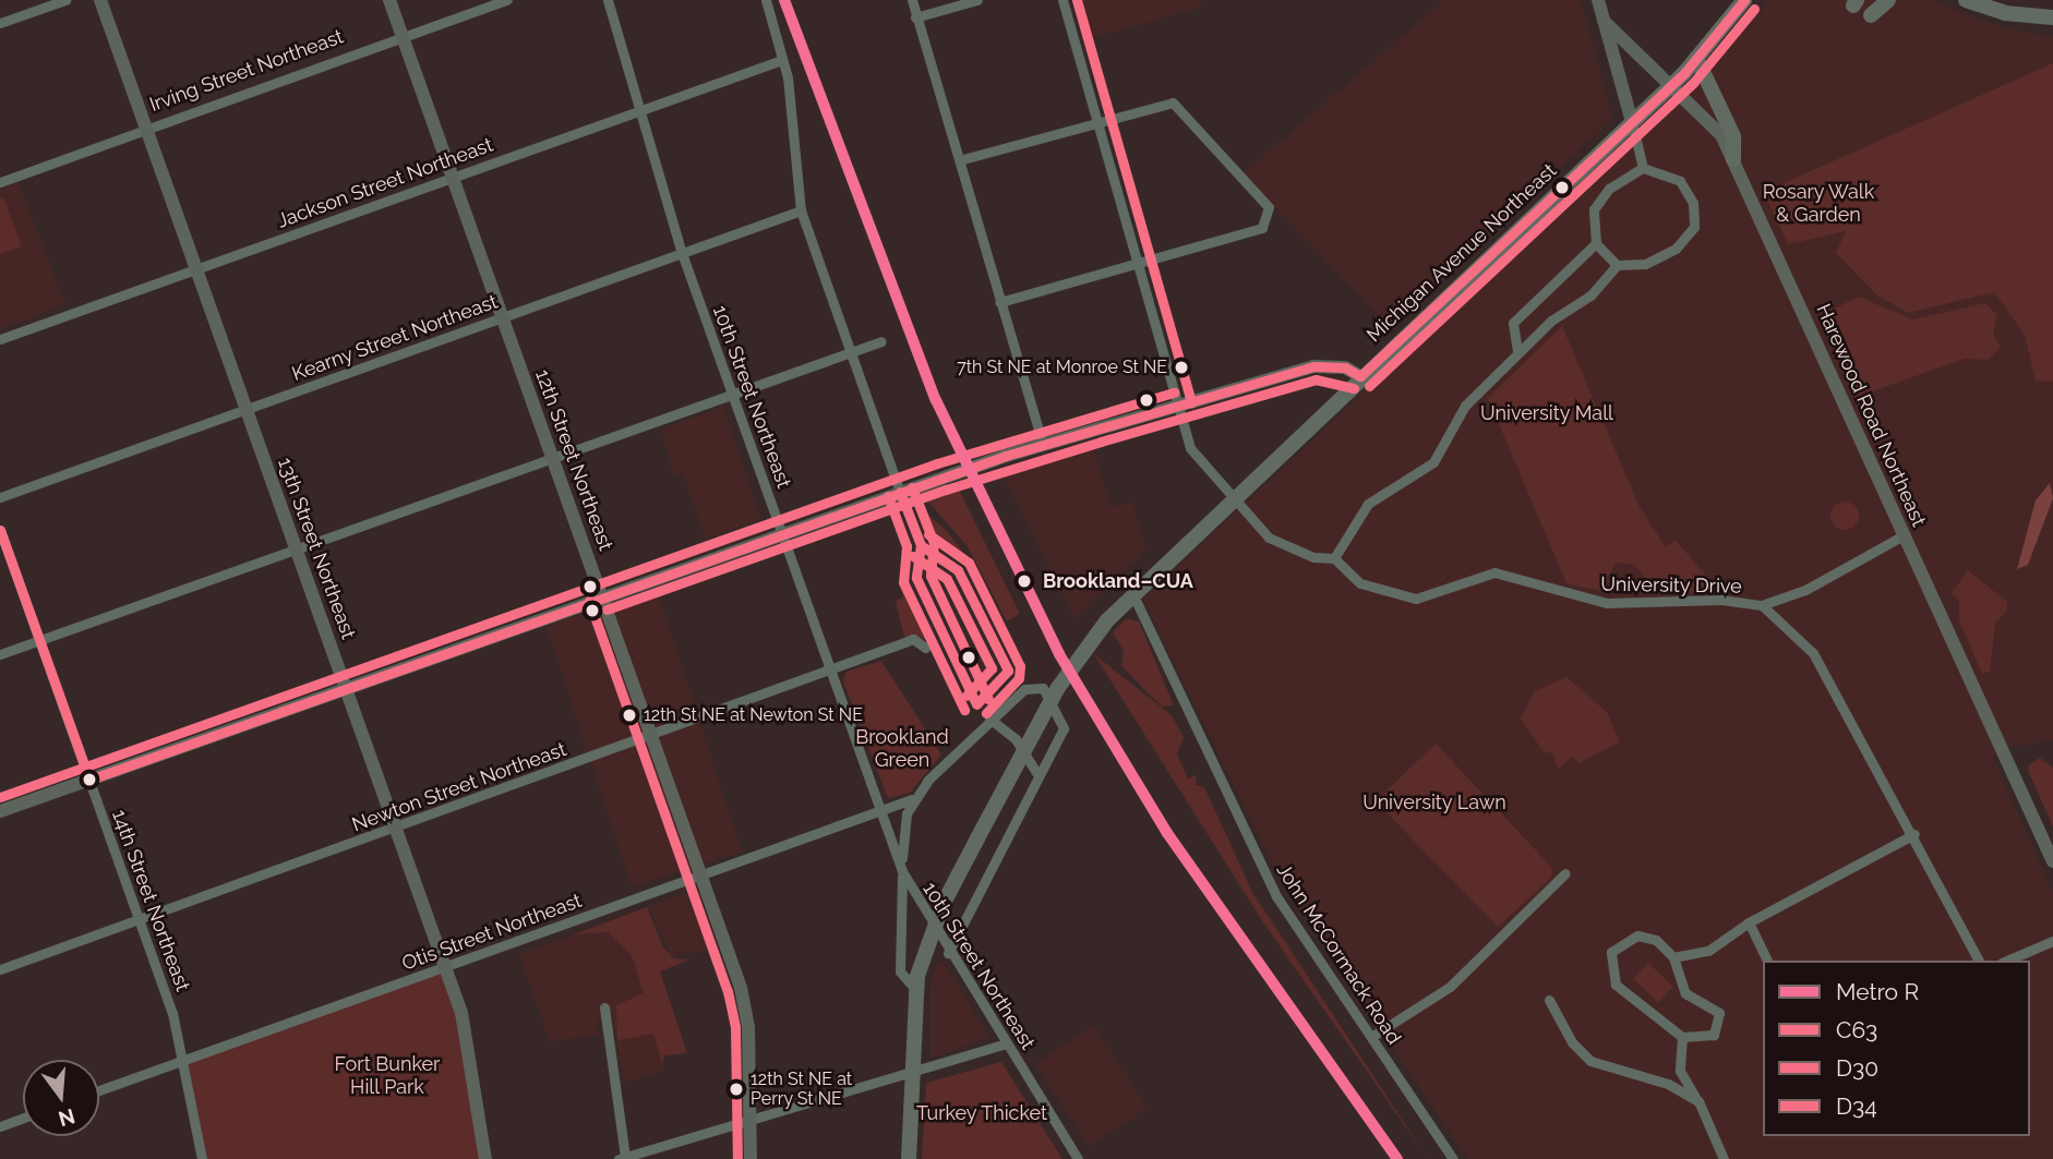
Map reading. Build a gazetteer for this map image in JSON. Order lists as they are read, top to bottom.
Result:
{
  "streets": {
    "main road": ["Michigan Avenue Northeast"],
    "street": [
      "Irving Street Northeast",
      "Jackson Street Northeast",
      "Kearny Street Northeast",
      "10th Street Northeast",
      "Harewood Road Northeast",
      "12th Street Northeast",
      "13th Street Northeast",
      "University Drive",
      "Newton Street Northeast",
      "14th Street Northeast",
      "Otis Street Northeast",
      "John McCormack Road"
    ]
  },
  "crossings": [
    ["Irving Street Northeast", "12th Street Northeast"],
    ["Irving Street Northeast", "13th Street Northeast"],
    ["Jackson Street Northeast", "10th Street Northeast"],
    ["Jackson Street Northeast", "12th Street Northeast"],
    ["Jackson Street Northeast", "13th Street Northeast"],
    ["Michigan Avenue Northeast", "10th Street Northeast"],
    ["Michigan Avenue Northeast", "Harewood Road Northeast"],
    ["Michigan Avenue Northeast", "John McCormack Road"],
    ["Kearny Street Northeast", "10th Street Northeast"],
    ["Kearny Street Northeast", "12th Street Northeast"],
    ["Kearny Street Northeast", "13th Street Northeast"],
    ["10th Street Northeast", "Newton Street Northeast"],
    ["10th Street Northeast", "Otis Street Northeast"],
    ["Harewood Road Northeast", "University Drive"],
    ["12th Street Northeast", "Newton Street Northeast"],
    ["12th Street Northeast", "Otis Street Northeast"],
    ["13th Street Northeast", "Newton Street Northeast"],
    ["13th Street Northeast", "Otis Street Northeast"],
    ["Newton Street Northeast", "14th Street Northeast"],
    ["14th Street Northeast", "Otis Street Northeast"]
  ],
  "parks": [
    "Rosary Walk & Garden",
    "University Mall",
    "Brookland Green",
    "University Lawn",
    "Fort Bunker Hill Park",
    "Turkey Thicket"
  ],
  "places": [
    "7th St NE at Monroe St NE",
    "Brookland–CUA",
    "12th St NE at Newton St NE",
    "12th St NE at Perry St NE"
  ],
  "lines": [
    "metro line R",
    "transit line C63",
    "transit line D34",
    "transit line D30"
  ],
  "legend": [
    "Metro R",
    "C63",
    "D30",
    "D34"
  ],
  "north": "bottom"
}
